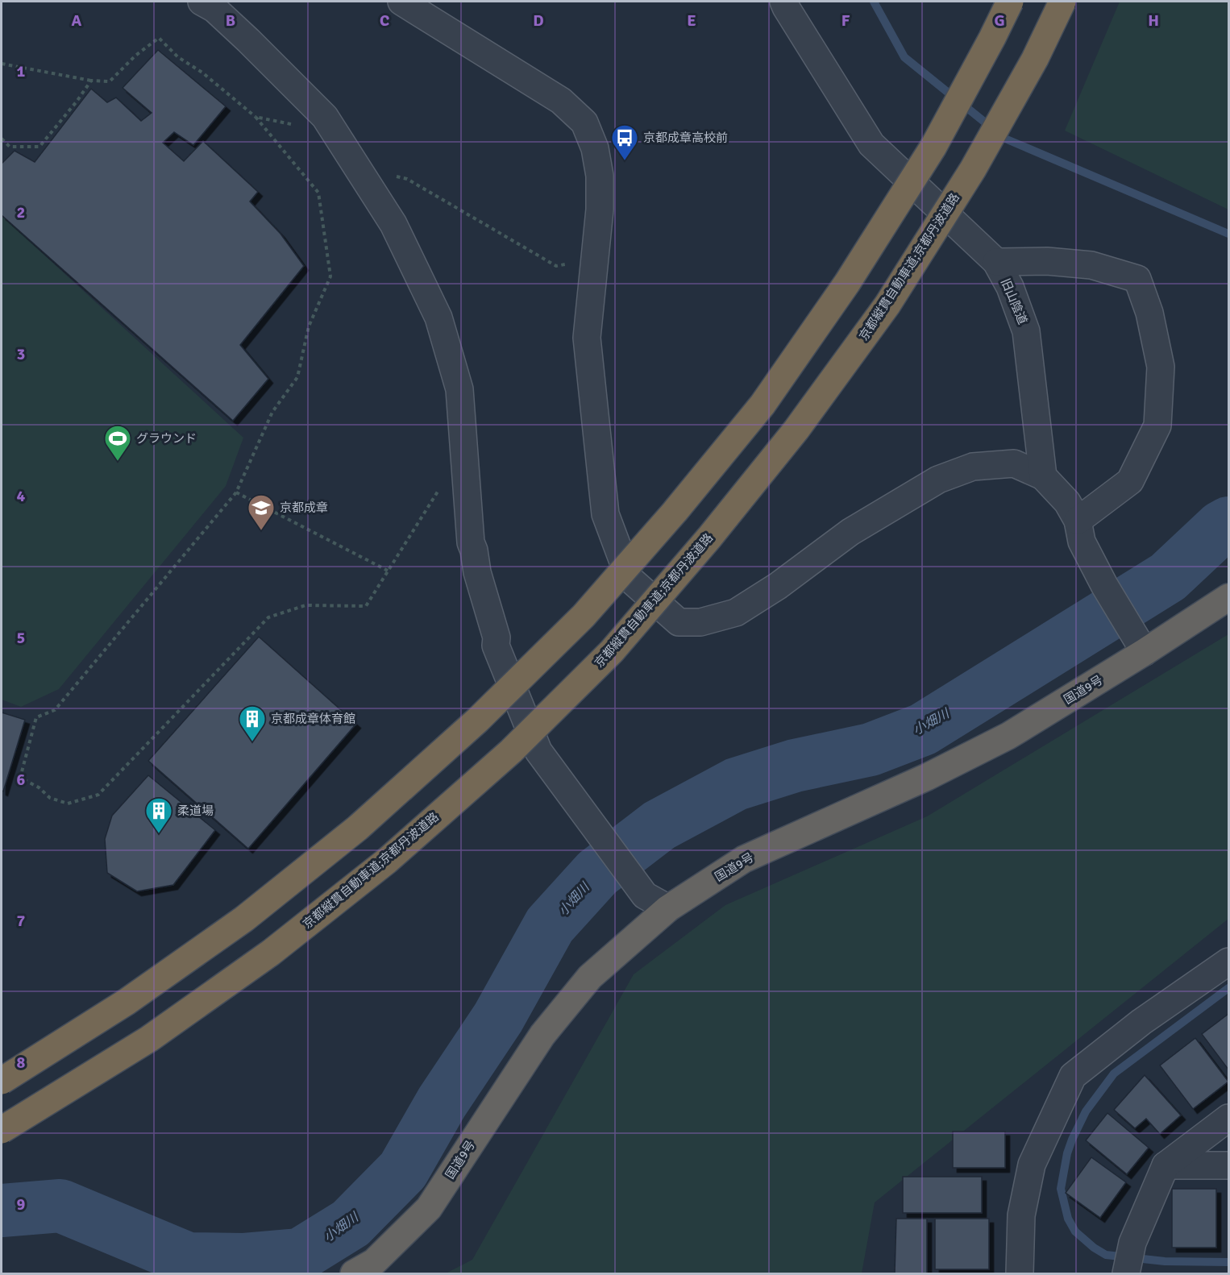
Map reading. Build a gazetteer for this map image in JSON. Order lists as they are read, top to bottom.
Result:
{
  "streets": {
    "highway": ["京都縦貫自動車道;京都丹波道路", "国道9号"],
    "street": ["旧山陰道"]
  },
  "water": ["小畑川"],
  "places": {
    "bus stop": ["京都成章高校前"],
    "sports": ["グラウンド"],
    "school or university": ["京都成章"],
    "building": ["京都成章体育館", "柔道場"]
  },
  "grid": {
    "columns": [
      "A",
      "B",
      "C",
      "D",
      "E",
      "F",
      "G",
      "H"
    ],
    "rows": [
      "1",
      "2",
      "3",
      "4",
      "5",
      "6",
      "7",
      "8",
      "9"
    ]
  }
}
